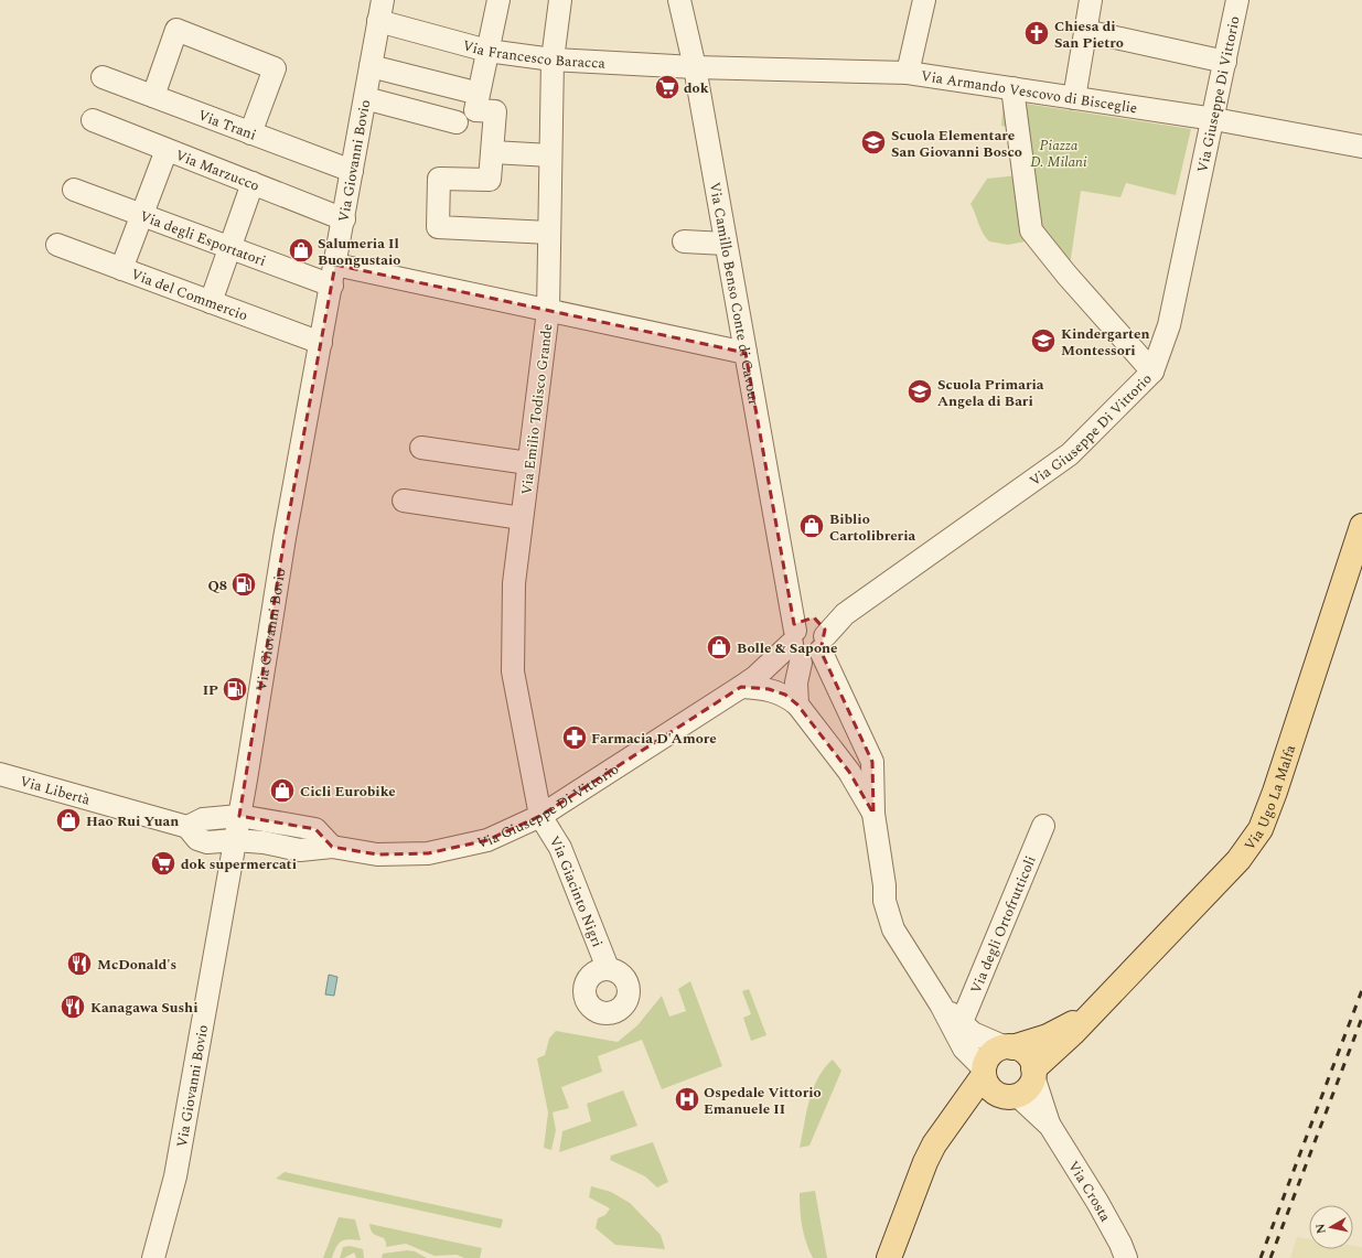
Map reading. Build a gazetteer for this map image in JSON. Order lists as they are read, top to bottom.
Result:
{
  "streets": {
    "main road": ["Via Ugo La Malfa"],
    "street": [
      "Via Francesco Baracca",
      "Via Armando Vescovo di Bisceglie",
      "Via Giuseppe Di Vittorio",
      "Via Trani",
      "Via Giovanni Bovio",
      "Via Marzucco",
      "Via degli Esportatori",
      "Via Camillo Benso Conte di Cavour",
      "Via del Commercio",
      "Via Emilio Todisco Grande",
      "Via Libertà",
      "Via Giacinto Nigri",
      "Via degli Ortofrutticoli",
      "Via Crosta"
    ]
  },
  "crossings": [
    ["Via Francesco Baracca", "Via Armando Vescovo di Bisceglie"],
    ["Via Francesco Baracca", "Via Giovanni Bovio"],
    ["Via Francesco Baracca", "Via Camillo Benso Conte di Cavour"],
    ["Via Francesco Baracca", "Via Emilio Todisco Grande"],
    ["Via Armando Vescovo di Bisceglie", "Via Giuseppe Di Vittorio"],
    ["Via Armando Vescovo di Bisceglie", "Via Camillo Benso Conte di Cavour"],
    ["Via Giuseppe Di Vittorio", "Via Giovanni Bovio"],
    ["Via Giuseppe Di Vittorio", "Via Camillo Benso Conte di Cavour"],
    ["Via Giuseppe Di Vittorio", "Via Emilio Todisco Grande"],
    ["Via Giuseppe Di Vittorio", "Via Libertà"],
    ["Via Giuseppe Di Vittorio", "Via Giacinto Nigri"],
    ["Via Trani", "Via Giovanni Bovio"],
    ["Via Giovanni Bovio", "Via Marzucco"],
    ["Via Giovanni Bovio", "Via degli Esportatori"],
    ["Via Giovanni Bovio", "Via del Commercio"],
    ["Via Giovanni Bovio", "Via Libertà"],
    ["Via degli Esportatori", "Via Camillo Benso Conte di Cavour"],
    ["Via degli Esportatori", "Via Emilio Todisco Grande"],
    ["Via Emilio Todisco Grande", "Via Giacinto Nigri"]
  ],
  "parks": ["Piazza D. Milani"],
  "places": {
    "church": ["Chiesa di San Pietro"],
    "supermarket": ["dok", "dok supermercati"],
    "school or university": ["Scuola Elementare San Giovanni Bosco", "Kindergarten Montessori", "Scuola Primaria Angela di Bari"],
    "shop": [
      "Salumeria Il Buongustaio",
      "Biblio Cartolibreria",
      "Bolle & Sapone",
      "Cicli Eurobike",
      "Hao Rui Yuan"
    ],
    "fuel station": ["Q8", "IP"],
    "pharmacy": ["Farmacia D'Amore"],
    "restaurant": ["McDonald's", "Kanagawa Sushi"],
    "hospital": ["Ospedale Vittorio Emanuele II"]
  },
  "north": "left"
}
